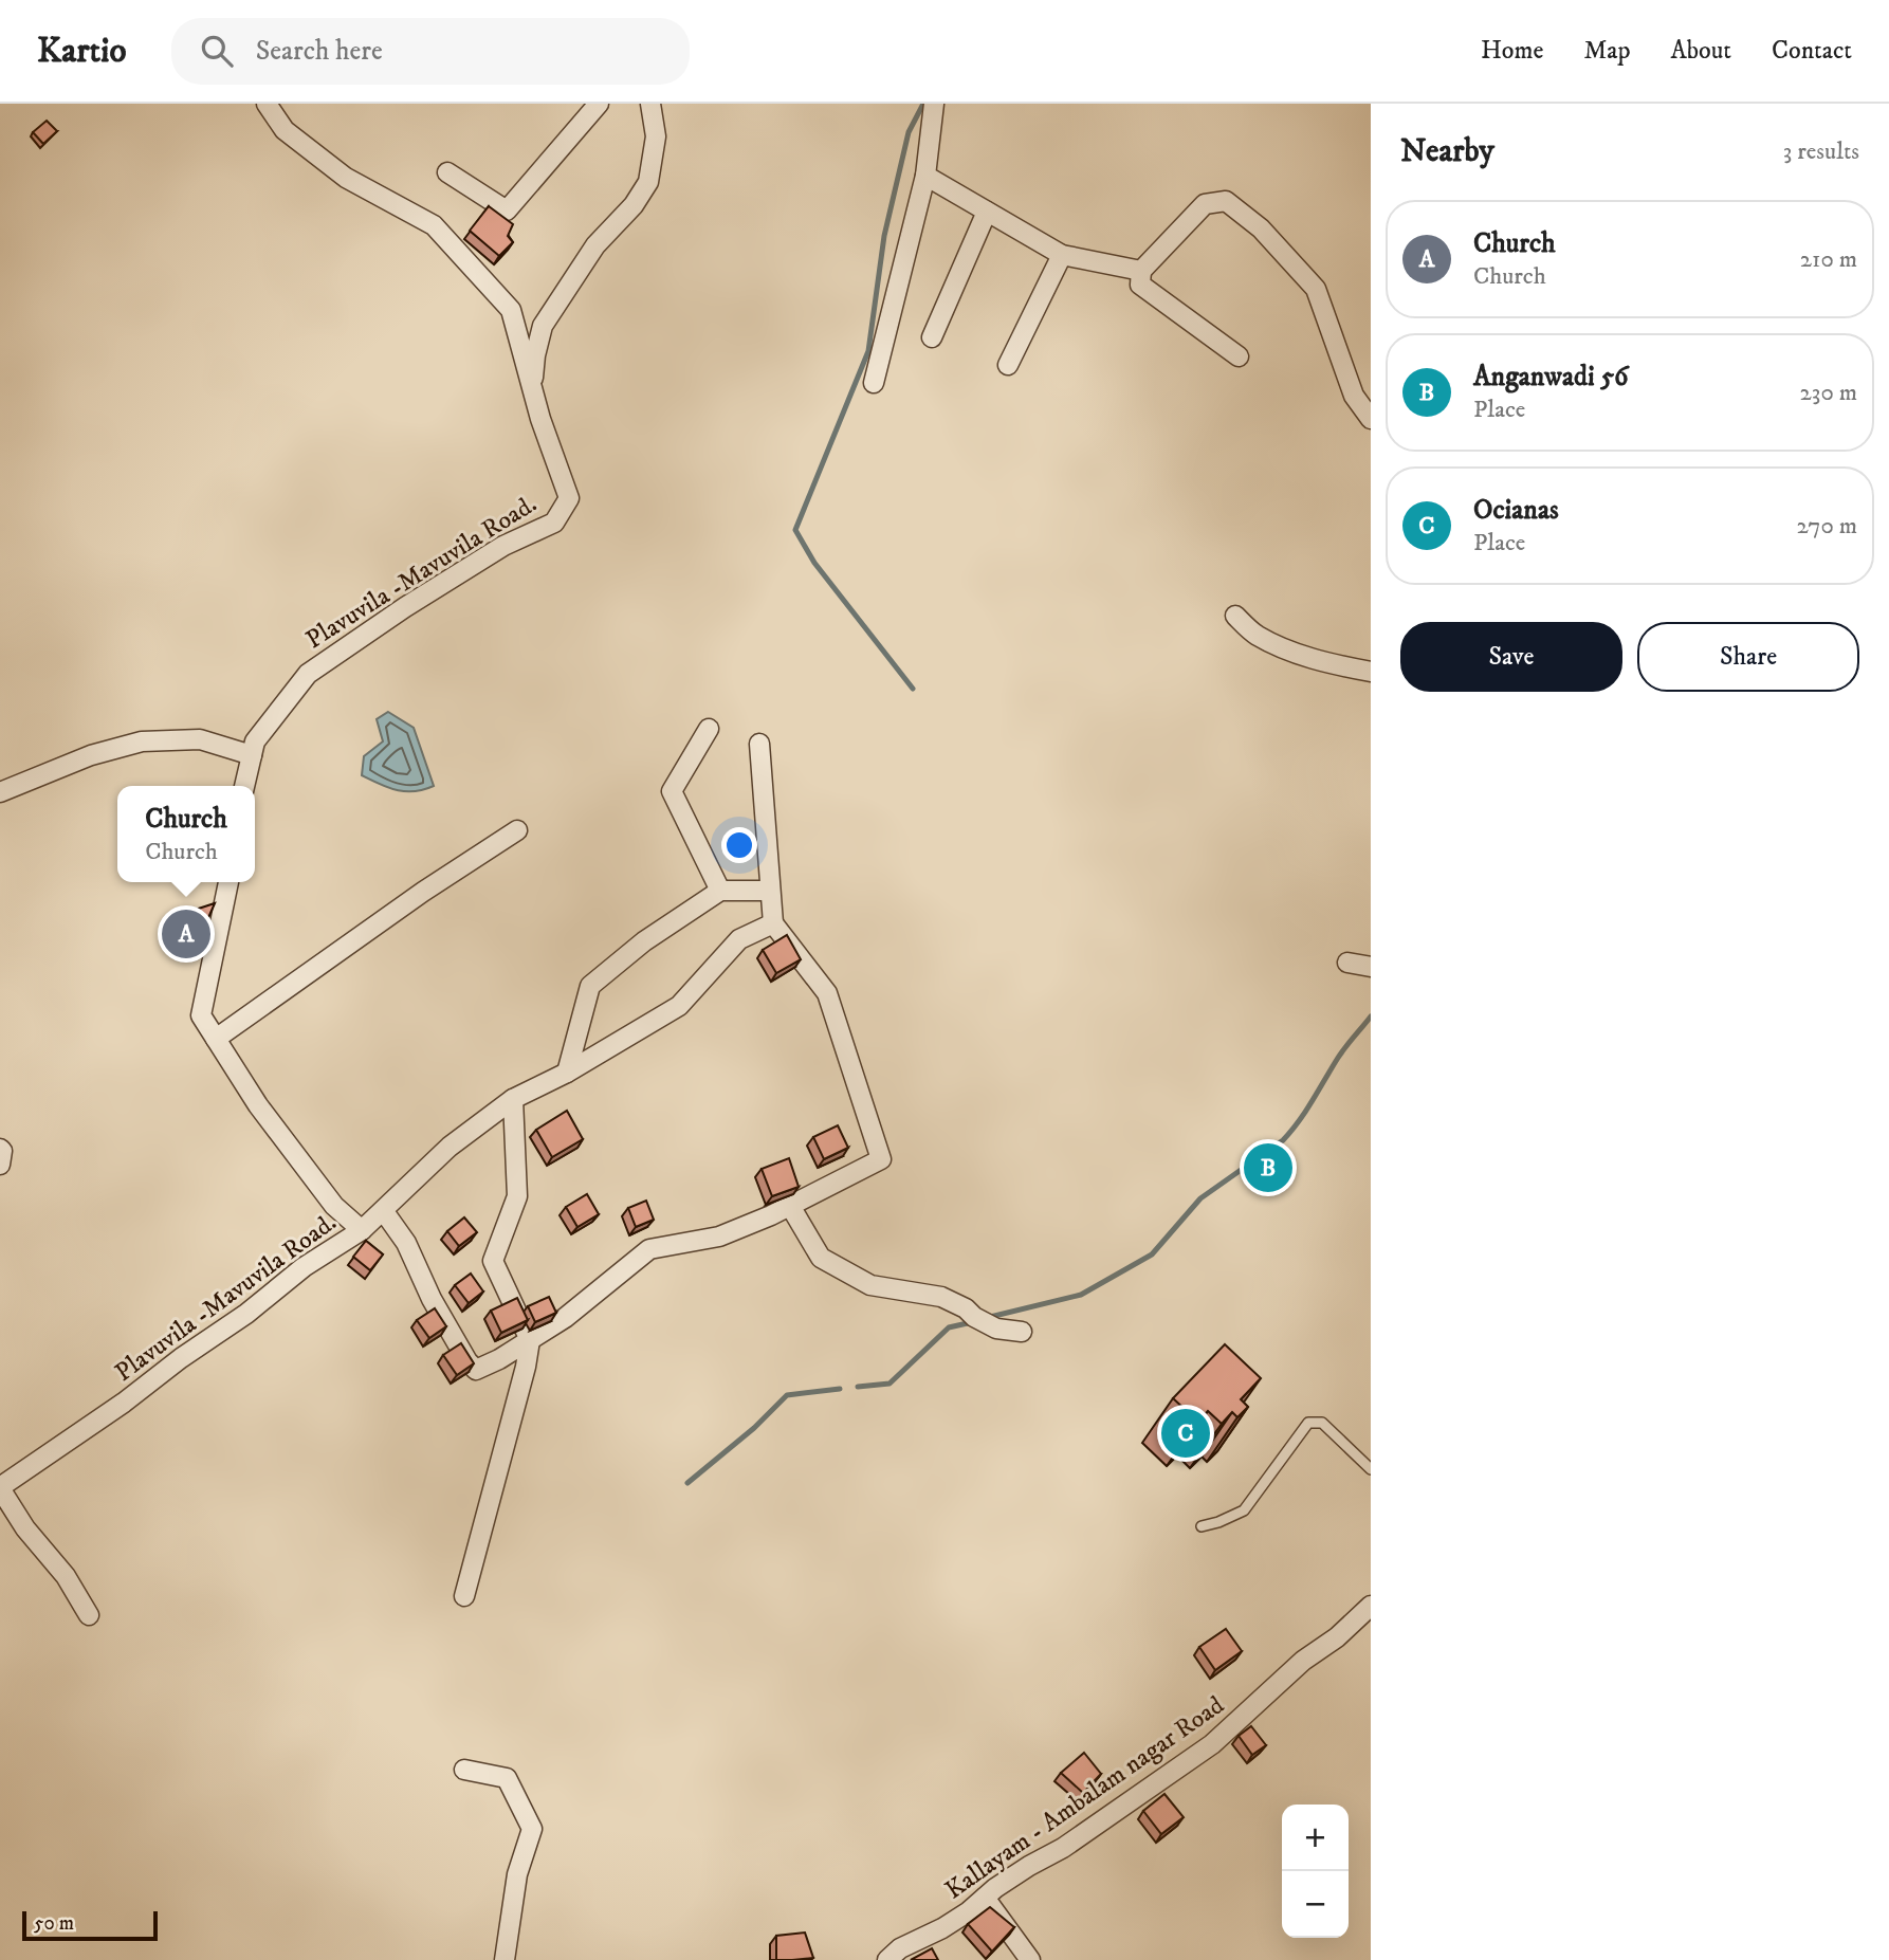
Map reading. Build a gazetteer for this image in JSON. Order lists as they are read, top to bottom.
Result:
{
  "streets": {
    "street": ["Plavuvila -Mavuvila Road.", "Kallayam - Ambalam nagar Road"]
  },
  "scale_bar": "50 m",
  "page": {
    "header": "Kartio",
    "search": "Search here",
    "nav": [
      "Home",
      "Map",
      "About",
      "Contact"
    ],
    "heading": ["Nearby", "3 results"],
    "list": [
      {
        "mark": "A",
        "name": "Church",
        "note": "Church",
        "value": "210 m"
      },
      {
        "mark": "B",
        "name": "Anganwadi 56",
        "note": "Place",
        "value": "230 m"
      },
      {
        "mark": "C",
        "name": "Ocianas",
        "note": "Place",
        "value": "270 m"
      }
    ],
    "buttons": ["Save", "Share"],
    "popup": ["Church", "Church"],
    "pins": ["A", "B", "C"],
    "map_buttons": ["+", "−"],
    "scale": "50 m"
  }
}
